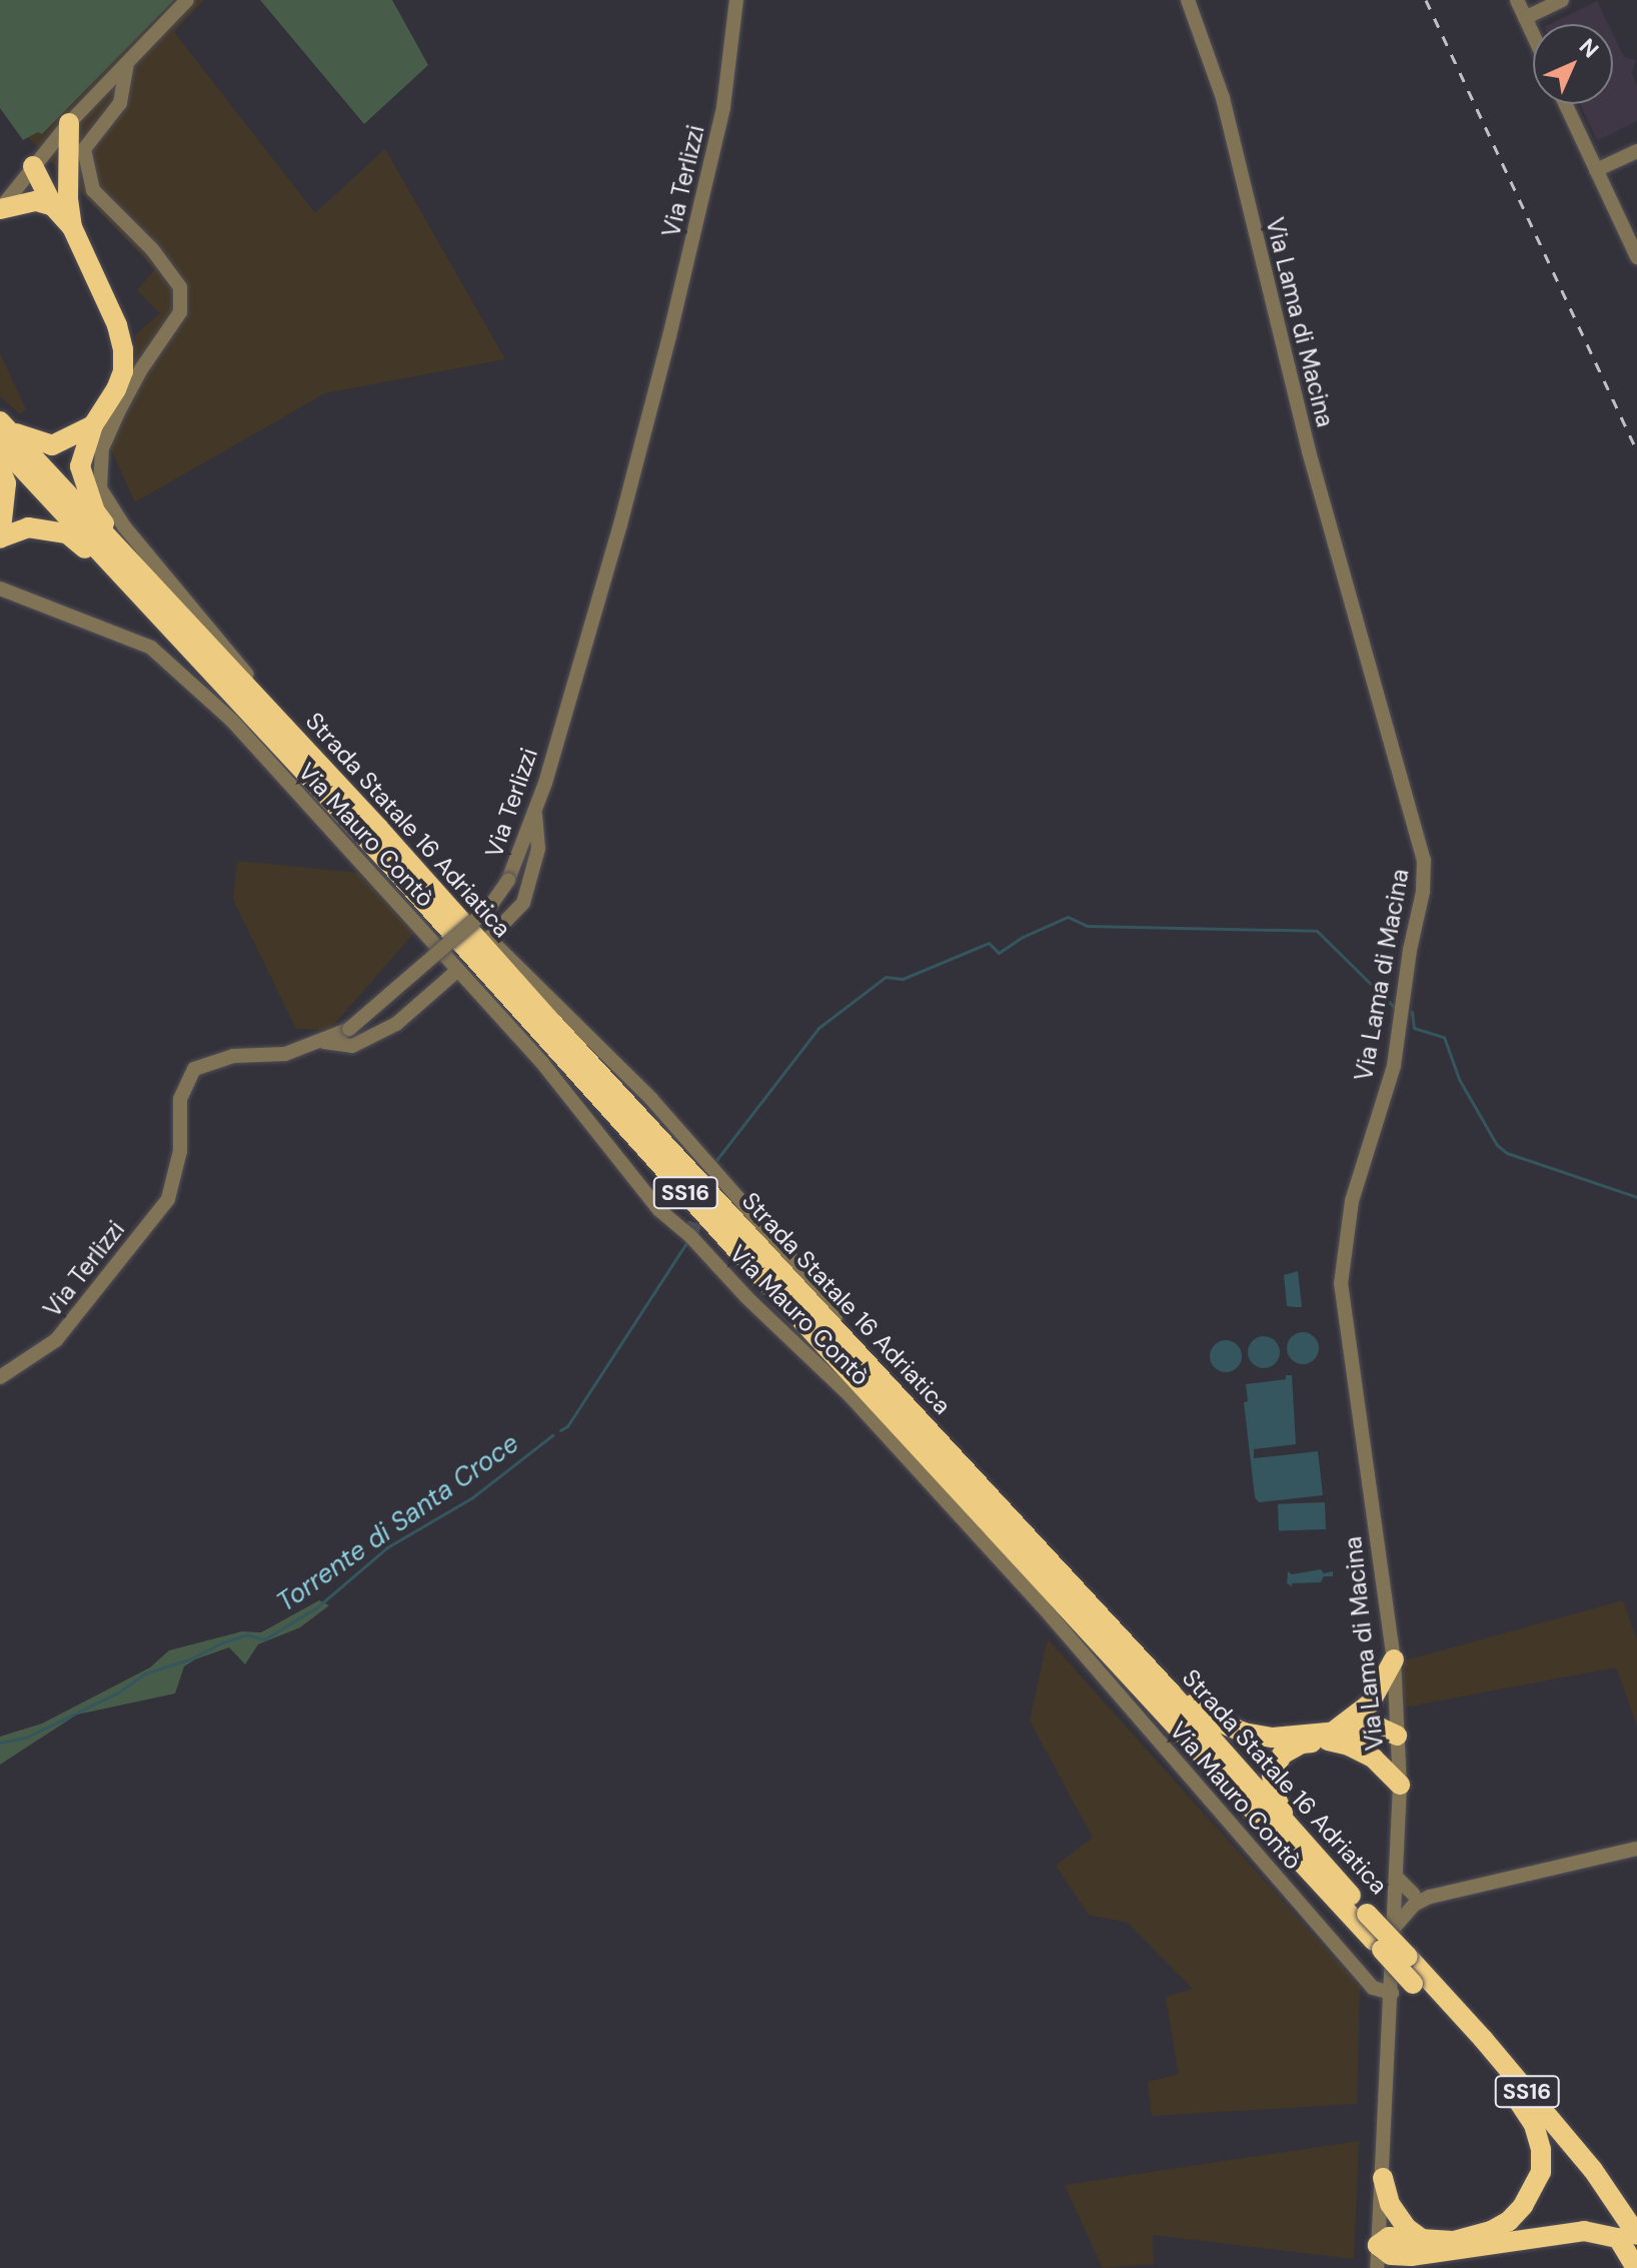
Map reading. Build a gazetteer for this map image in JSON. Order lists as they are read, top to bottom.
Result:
{
  "streets": {
    "highway": ["Strada Statale 16 Adriatica", "SS16"],
    "street": ["Via Terlizzi", "Via Lama di Macina", "Via Mauro Contò"]
  },
  "crossings": [
    ["Via Lama di Macina", "Via Mauro Contò"]
  ],
  "water": ["Torrente di Santa Croce"],
  "north": "top right"
}
